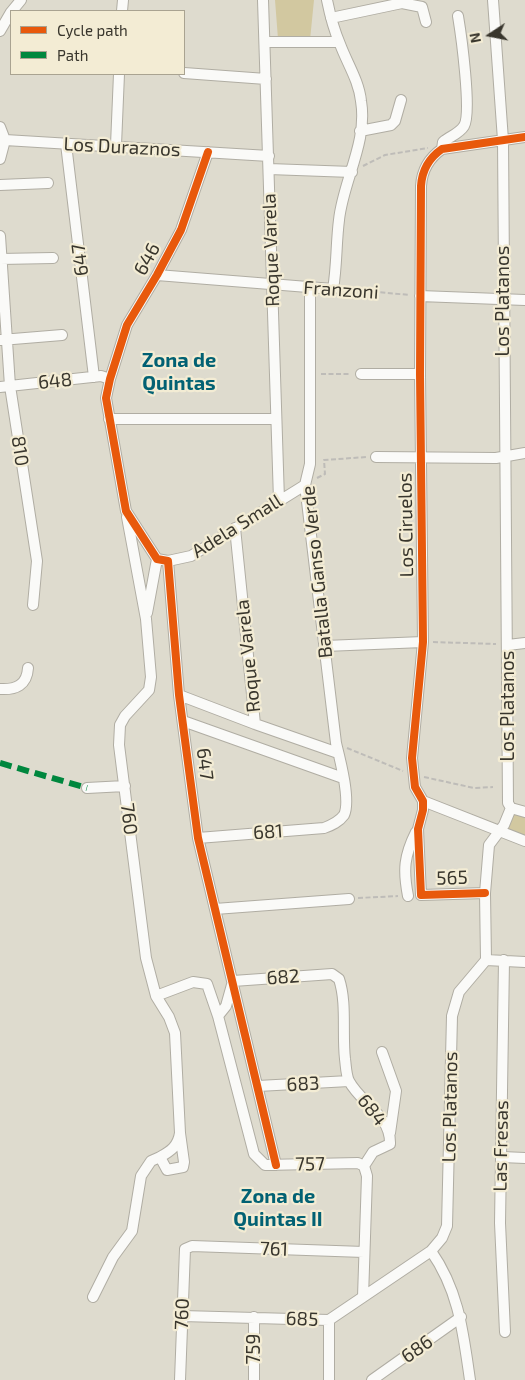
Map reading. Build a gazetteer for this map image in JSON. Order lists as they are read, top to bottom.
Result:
{
  "streets": {
    "street": [
      "Los Duraznos",
      "Roque Varela",
      "646",
      "647",
      "Franzoni",
      "Los Platanos",
      "648",
      "810",
      "Los Ciruelos",
      "Adela Small",
      "Batalla Ganso Verde",
      "760",
      "681",
      "565",
      "682",
      "683",
      "684",
      "Las Fresas",
      "757",
      "761",
      "685",
      "759",
      "686"
    ]
  },
  "crossings": [
    ["Los Duraznos", "Roque Varela"],
    ["Los Duraznos", "646"],
    ["Los Duraznos", "647"],
    ["Roque Varela", "Franzoni"],
    ["Roque Varela", "Adela Small"],
    ["646", "647"],
    ["646", "Franzoni"],
    ["646", "648"],
    ["647", "648"],
    ["647", "Adela Small"],
    ["647", "760"],
    ["647", "681"],
    ["647", "682"],
    ["647", "683"],
    ["647", "757"],
    ["Franzoni", "Los Ciruelos"],
    ["Franzoni", "Batalla Ganso Verde"],
    ["Los Platanos", "685"],
    ["648", "810"],
    ["Adela Small", "Batalla Ganso Verde"],
    ["Batalla Ganso Verde", "681"],
    ["760", "761"],
    ["760", "685"],
    ["682", "684"],
    ["683", "684"],
    ["684", "757"],
    ["685", "759"]
  ],
  "districts": ["Zona de Quintas", "Zona de Quintas II"],
  "legend": ["Cycle path", "Path"],
  "north": "left"
}
